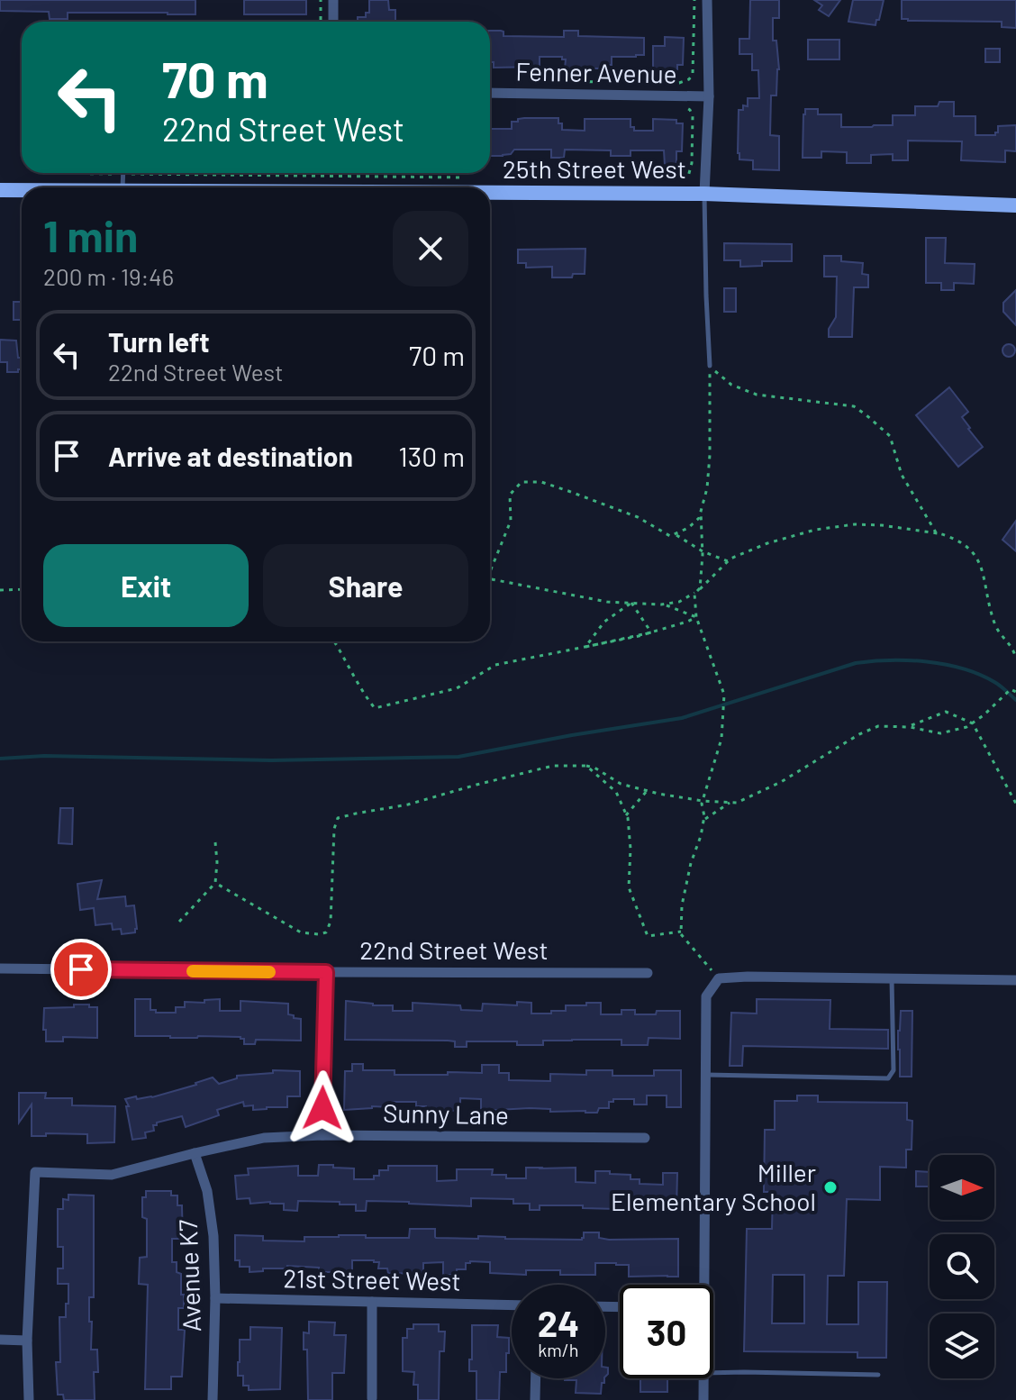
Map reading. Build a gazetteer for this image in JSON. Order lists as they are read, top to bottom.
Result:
{
  "streets": {
    "street": [
      "Fenner Avenue",
      "25th Street West",
      "22nd Street West",
      "Sunny Lane",
      "Avenue K7",
      "21st Street West"
    ]
  },
  "crossings": [
    ["Sunny Lane", "Avenue K7"],
    ["Avenue K7", "21st Street West"]
  ],
  "places": ["Miller Elementary School"],
  "north": "right",
  "page": {
    "turn": ["70 m", "22nd Street West"],
    "heading": ["1 min", "200 m · 19:46"],
    "list": [
      {
        "name": "Turn left",
        "note": "22nd Street West",
        "value": "70 m"
      },
      {
        "name": "Arrive at destination",
        "value": "130 m"
      }
    ],
    "buttons": ["Exit", "Share"],
    "speed": "24 km/h",
    "limit": "30"
  }
}
